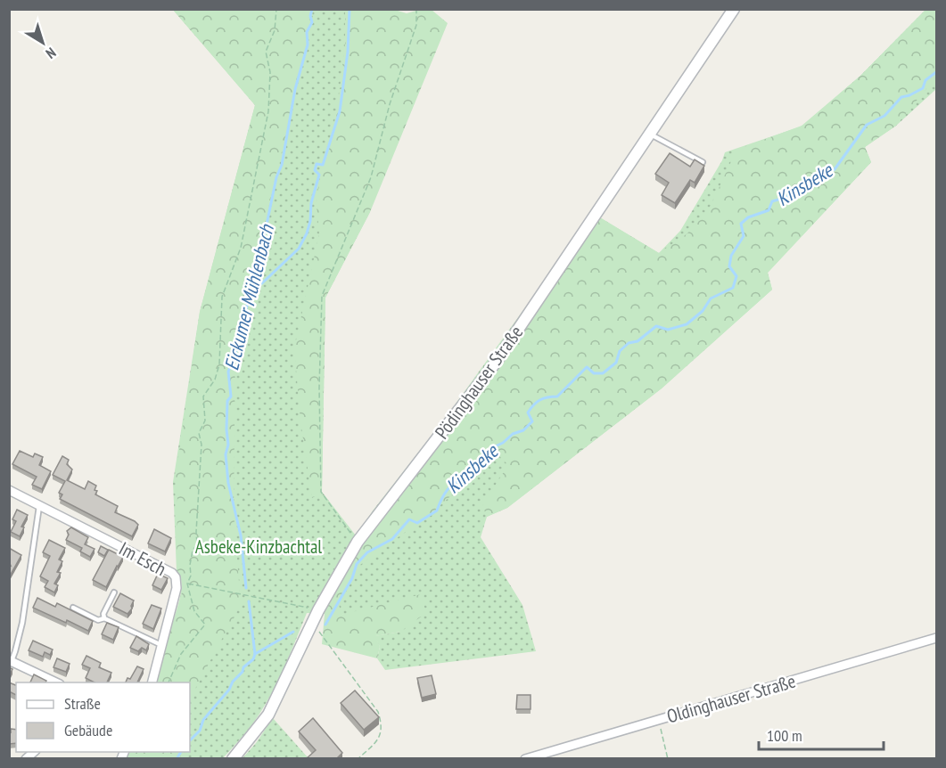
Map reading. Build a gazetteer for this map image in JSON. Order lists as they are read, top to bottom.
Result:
{
  "streets": {
    "street": ["Pödinghauser Straße", "Im Esch", "Oldinghauser Straße"]
  },
  "water": ["Kinsbeke", "Eickumer Mühlenbach"],
  "parks": ["Asbeke-Kinzbachtal"],
  "legend": ["Straße", "Gebäude"],
  "scale_bar": "100 m",
  "north": "bottom right"
}
